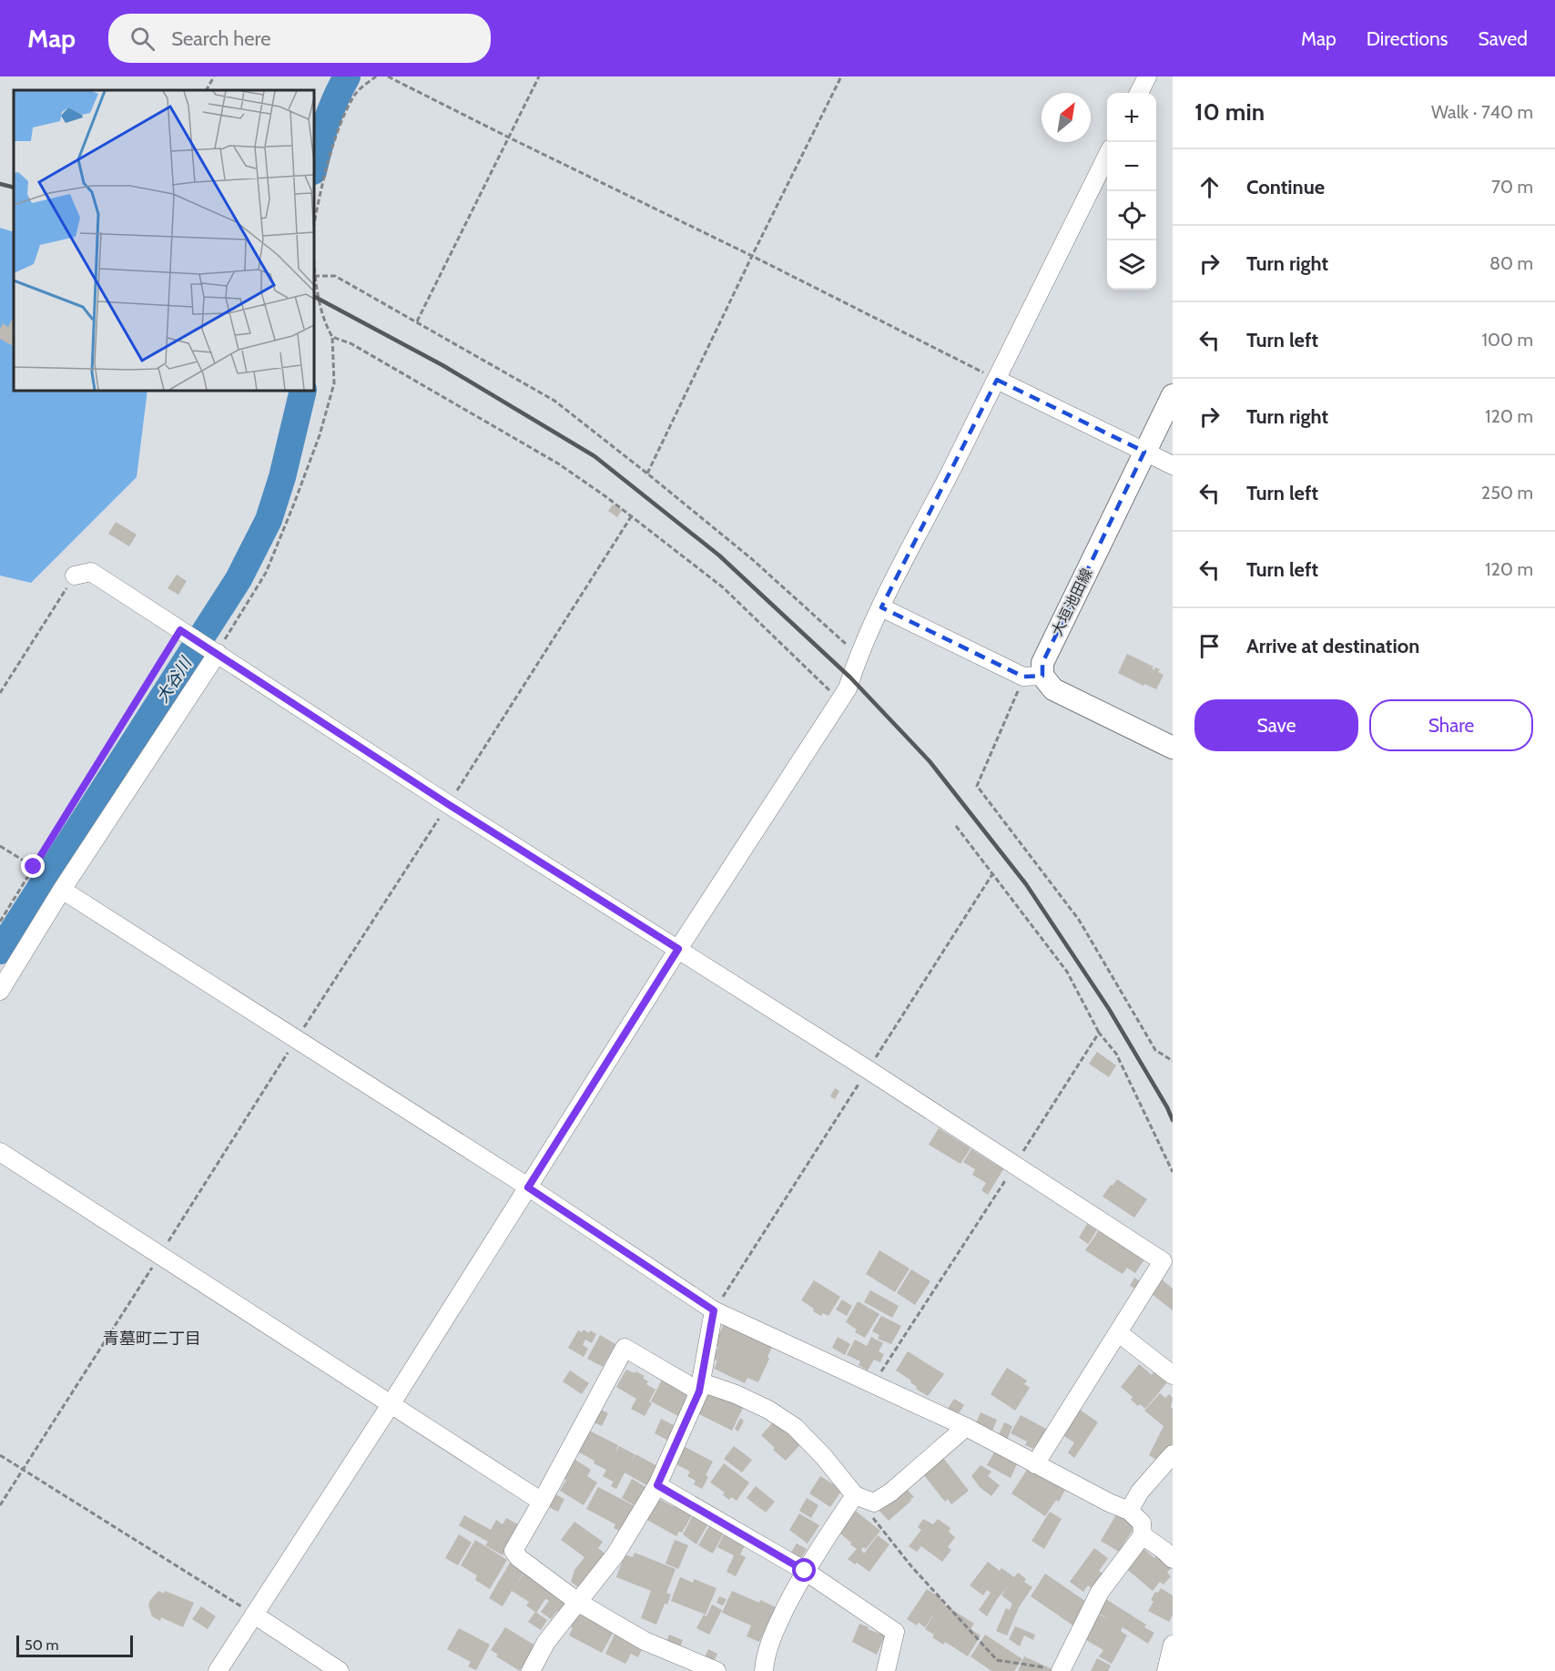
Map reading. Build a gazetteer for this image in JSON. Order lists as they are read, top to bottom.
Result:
{
  "streets": {
    "main road": ["大垣池田線"]
  },
  "districts": ["青墓町二丁目"],
  "water": ["大谷川"],
  "scale_bar": "50 m",
  "north": "top right",
  "page": {
    "header": "Map",
    "search": "Search here",
    "nav": ["Map", "Directions", "Saved"],
    "heading": ["10 min", "Walk · 740 m"],
    "map_buttons": ["+", "−"],
    "list": [
      ["Continue", "70 m"],
      ["Turn right", "80 m"],
      ["Turn left", "100 m"],
      ["Turn right", "120 m"],
      ["Turn left", "250 m"],
      ["Turn left", "120 m"],
      "Arrive at destination"
    ],
    "buttons": ["Save", "Share"],
    "scale": "50 m"
  }
}
